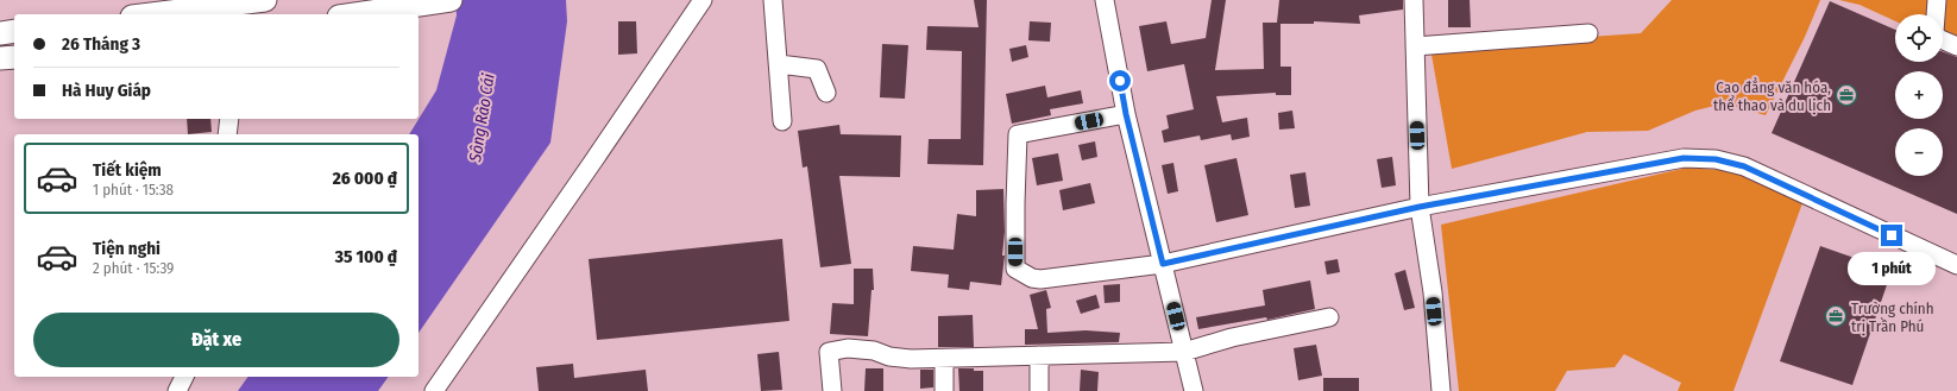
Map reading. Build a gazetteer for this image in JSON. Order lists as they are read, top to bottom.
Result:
{
  "water": ["Sông Rào Cái"],
  "places": {
    "office": ["Cao đẳng văn hóa, thể thao và du lịch", "Trường chính trị Trần Phú"]
  },
  "page": {
    "map_buttons": ["+", "−"],
    "banner": ["26 Tháng 3", "Hà Huy Giáp"],
    "list": [
      {
        "name": "Tiết kiệm",
        "note": "1 phút · 15:38",
        "value": "26 000 ₫"
      },
      {
        "name": "Tiện nghi",
        "note": "2 phút · 15:39",
        "value": "35 100 ₫"
      }
    ],
    "bubble": "1 phút",
    "buttons": "Đặt xe"
  }
}
